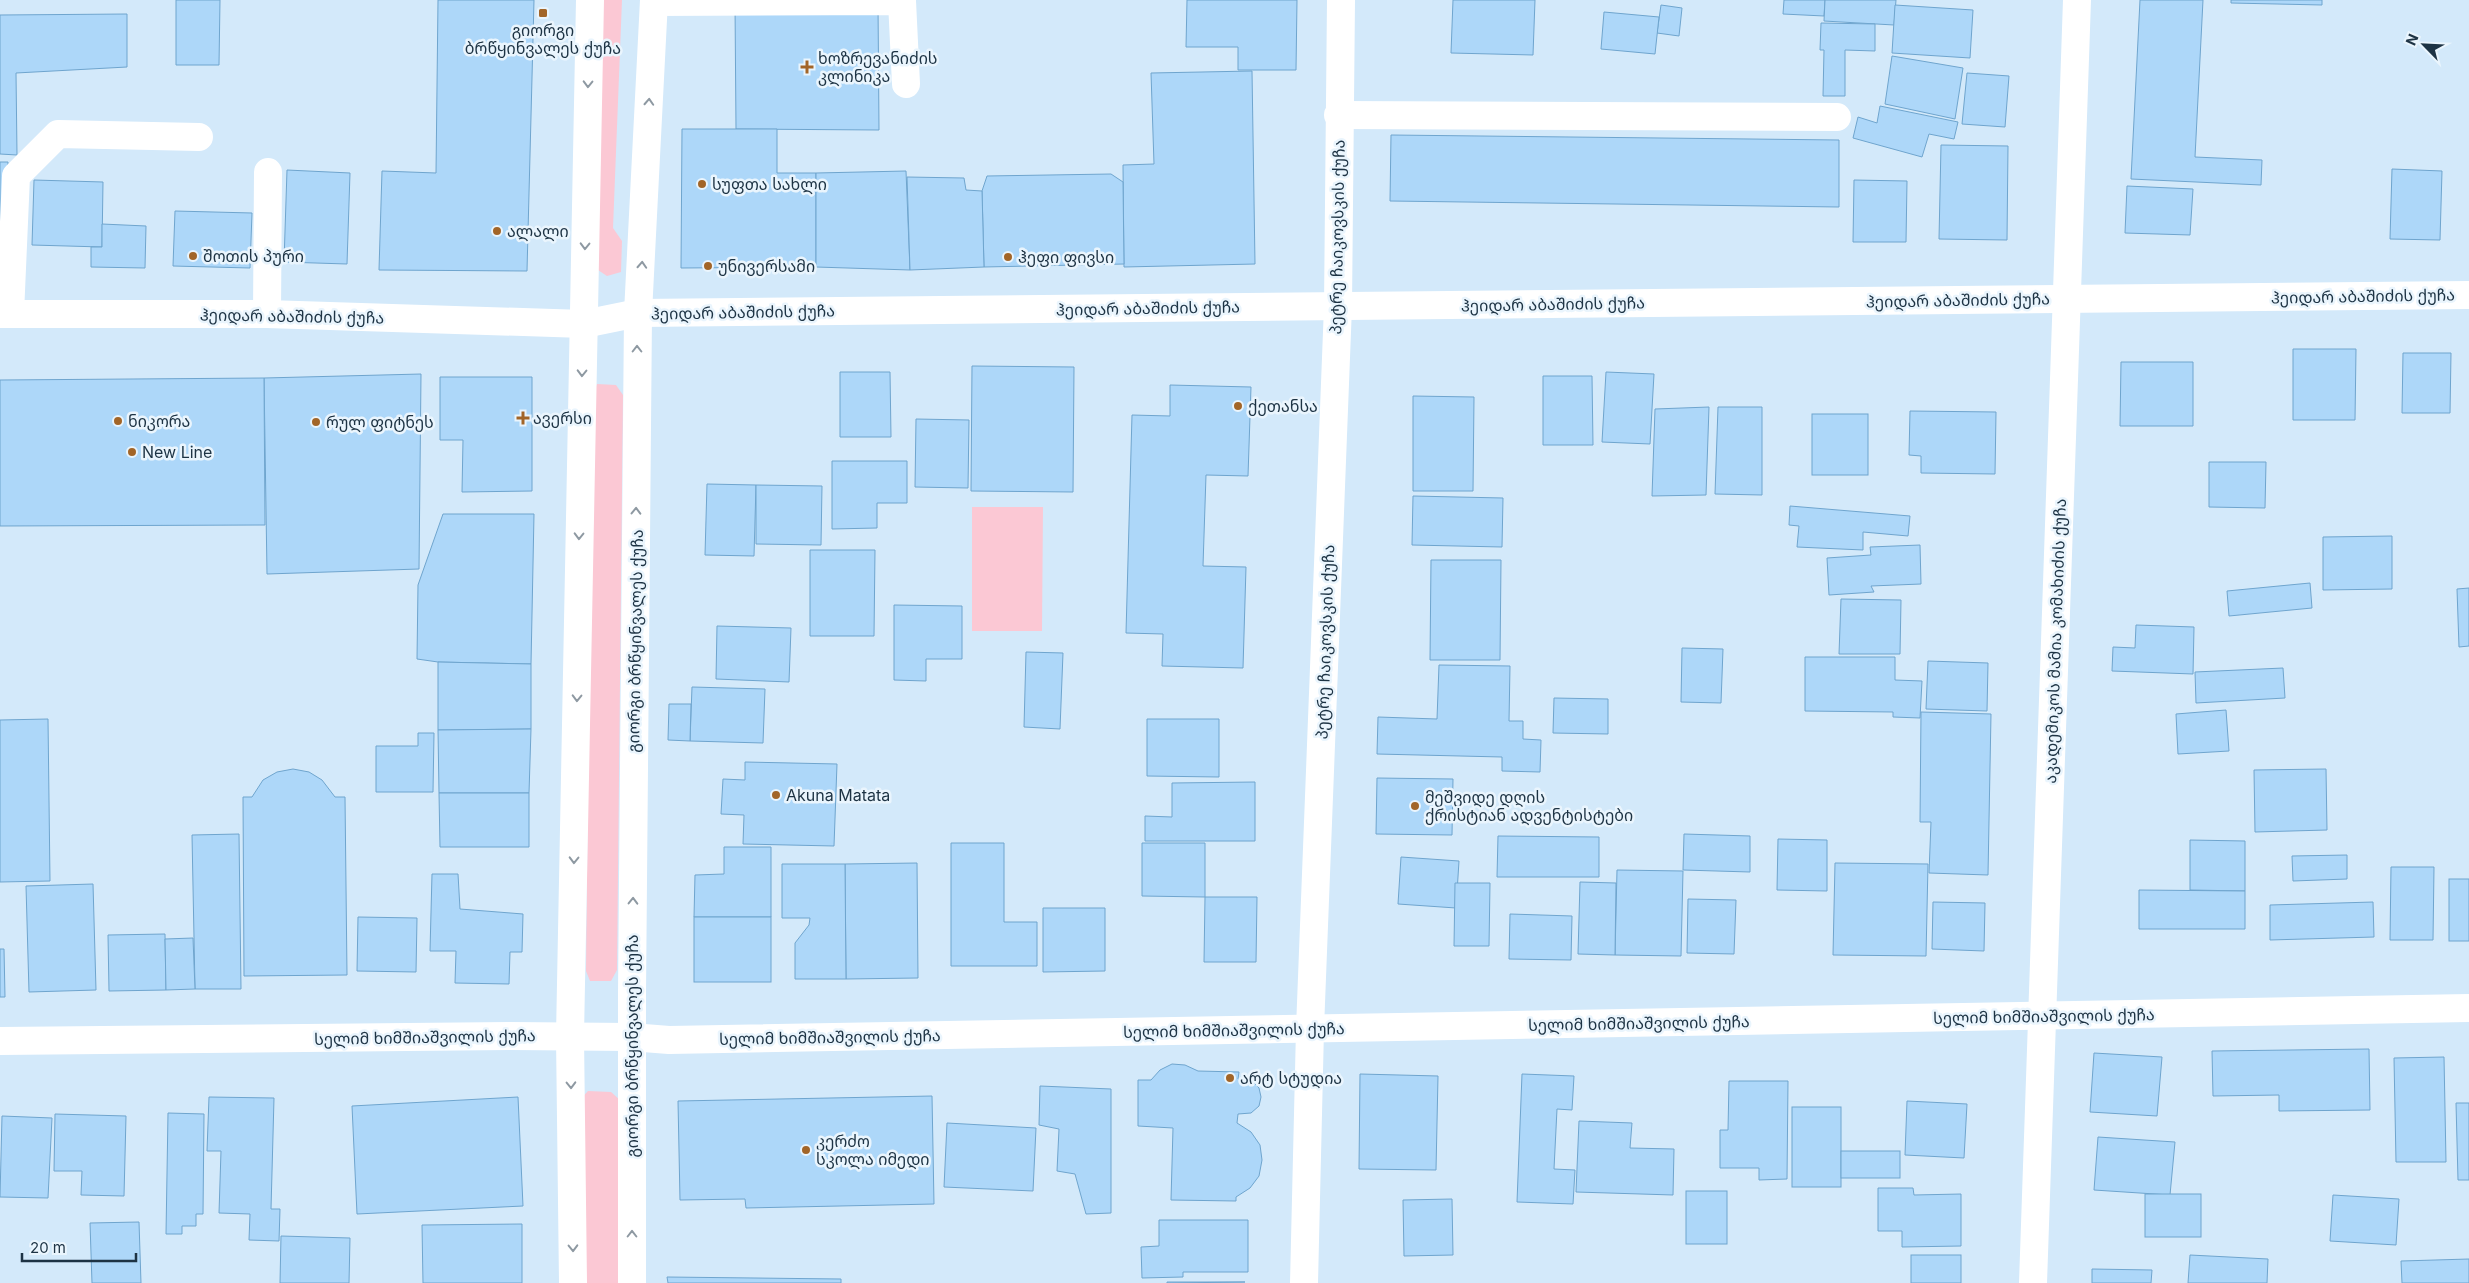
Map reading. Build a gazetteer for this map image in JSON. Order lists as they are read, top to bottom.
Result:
{
  "streets": {
    "street": [
      "პეტრე ჩაიკოვსკის ქუჩა",
      "ჰეიდარ აბაშიძის ქუჩა",
      "გიორგი ბრწყინვალეს ქუჩა",
      "აკადემიკოს მამია კომახიძის ქუჩა",
      "სელიმ ხიმშიაშვილის ქუჩა"
    ]
  },
  "crossings": [
    ["პეტრე ჩაიკოვსკის ქუჩა", "ჰეიდარ აბაშიძის ქუჩა"],
    ["პეტრე ჩაიკოვსკის ქუჩა", "სელიმ ხიმშიაშვილის ქუჩა"],
    ["ჰეიდარ აბაშიძის ქუჩა", "გიორგი ბრწყინვალეს ქუჩა"],
    ["ჰეიდარ აბაშიძის ქუჩა", "აკადემიკოს მამია კომახიძის ქუჩა"],
    ["გიორგი ბრწყინვალეს ქუჩა", "სელიმ ხიმშიაშვილის ქუჩა"],
    ["აკადემიკოს მამია კომახიძის ქუჩა", "სელიმ ხიმშიაშვილის ქუჩა"]
  ],
  "places": {
    "transit": ["გიორგი ბრწყინვალეს ქუჩა"],
    "health": ["ხოზრევანიძის კლინიკა", "ავერსი"],
    "other": [
      "სუფთა სახლი",
      "ალალი",
      "შოთის პური",
      "ჰეფი ფივსი",
      "უნივერსამი",
      "ქეთანსა",
      "ნიკორა",
      "რულ ფიტნეს",
      "New Line",
      "Akuna Matata",
      "მეშვიდე დღის ქრისტიან ადვენტისტები",
      "არტ სტუდია",
      "კერძო სკოლა იმედი"
    ]
  },
  "scale_bar": "20 m",
  "north": "top left"
}
